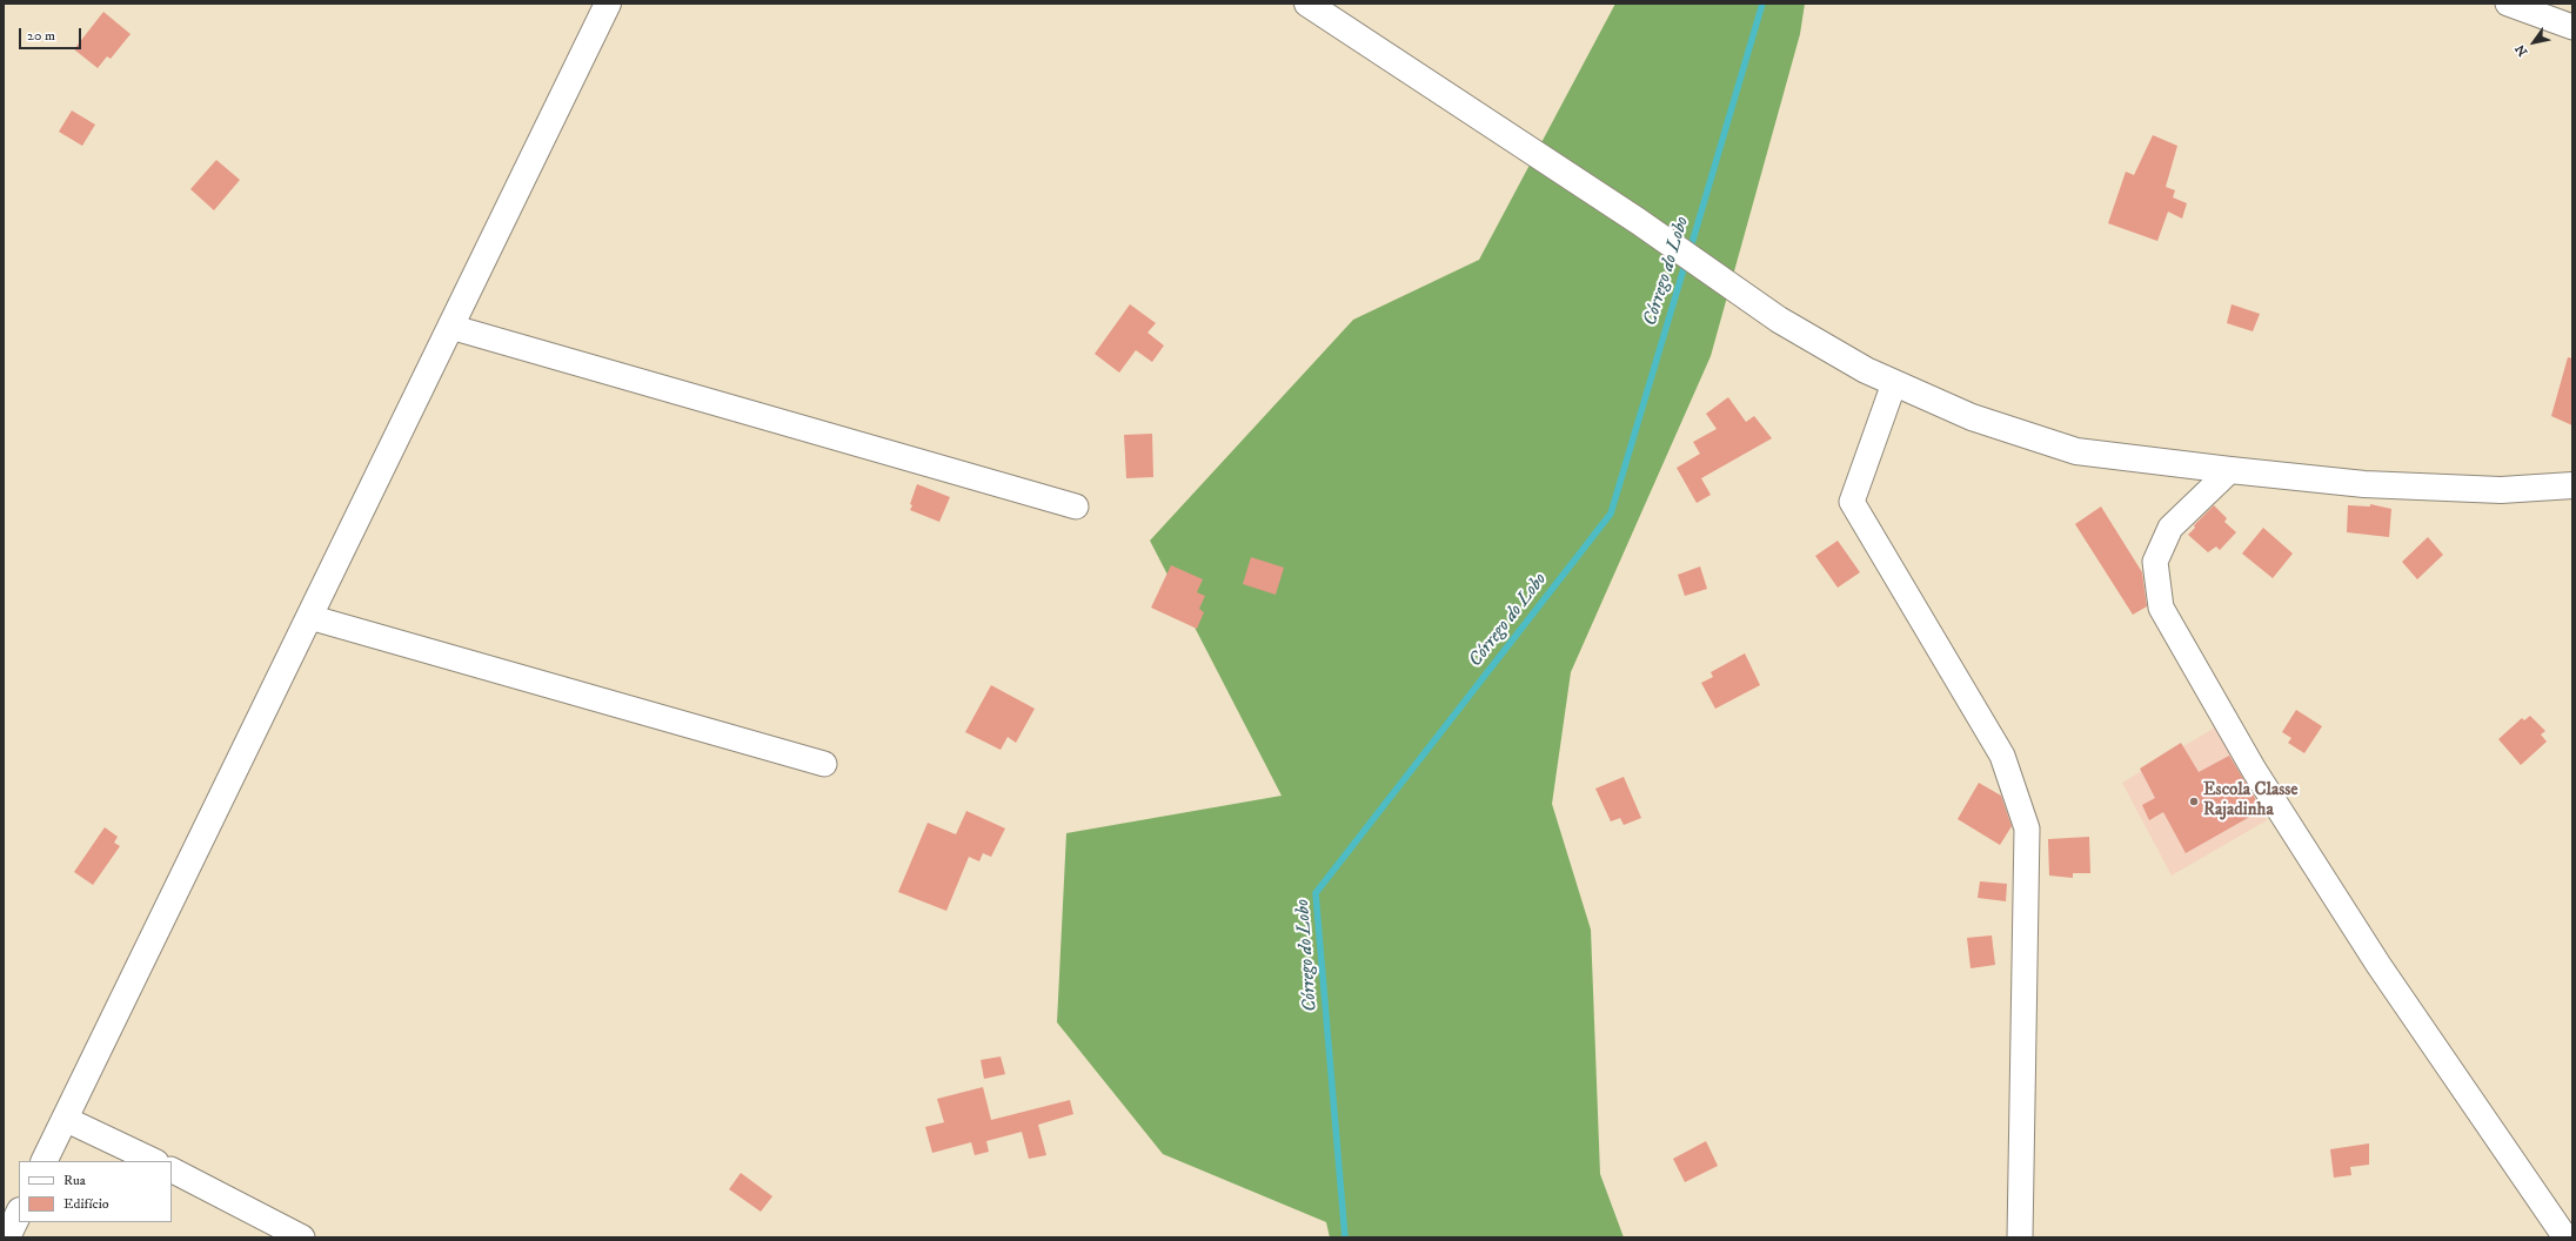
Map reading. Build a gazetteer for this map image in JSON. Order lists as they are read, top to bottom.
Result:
{
  "water": ["Córrego do Lobo"],
  "places": ["Escola Classe Rajadinha"],
  "legend": ["Rua", "Edifício"],
  "scale_bar": "20 m",
  "north": "bottom left"
}
